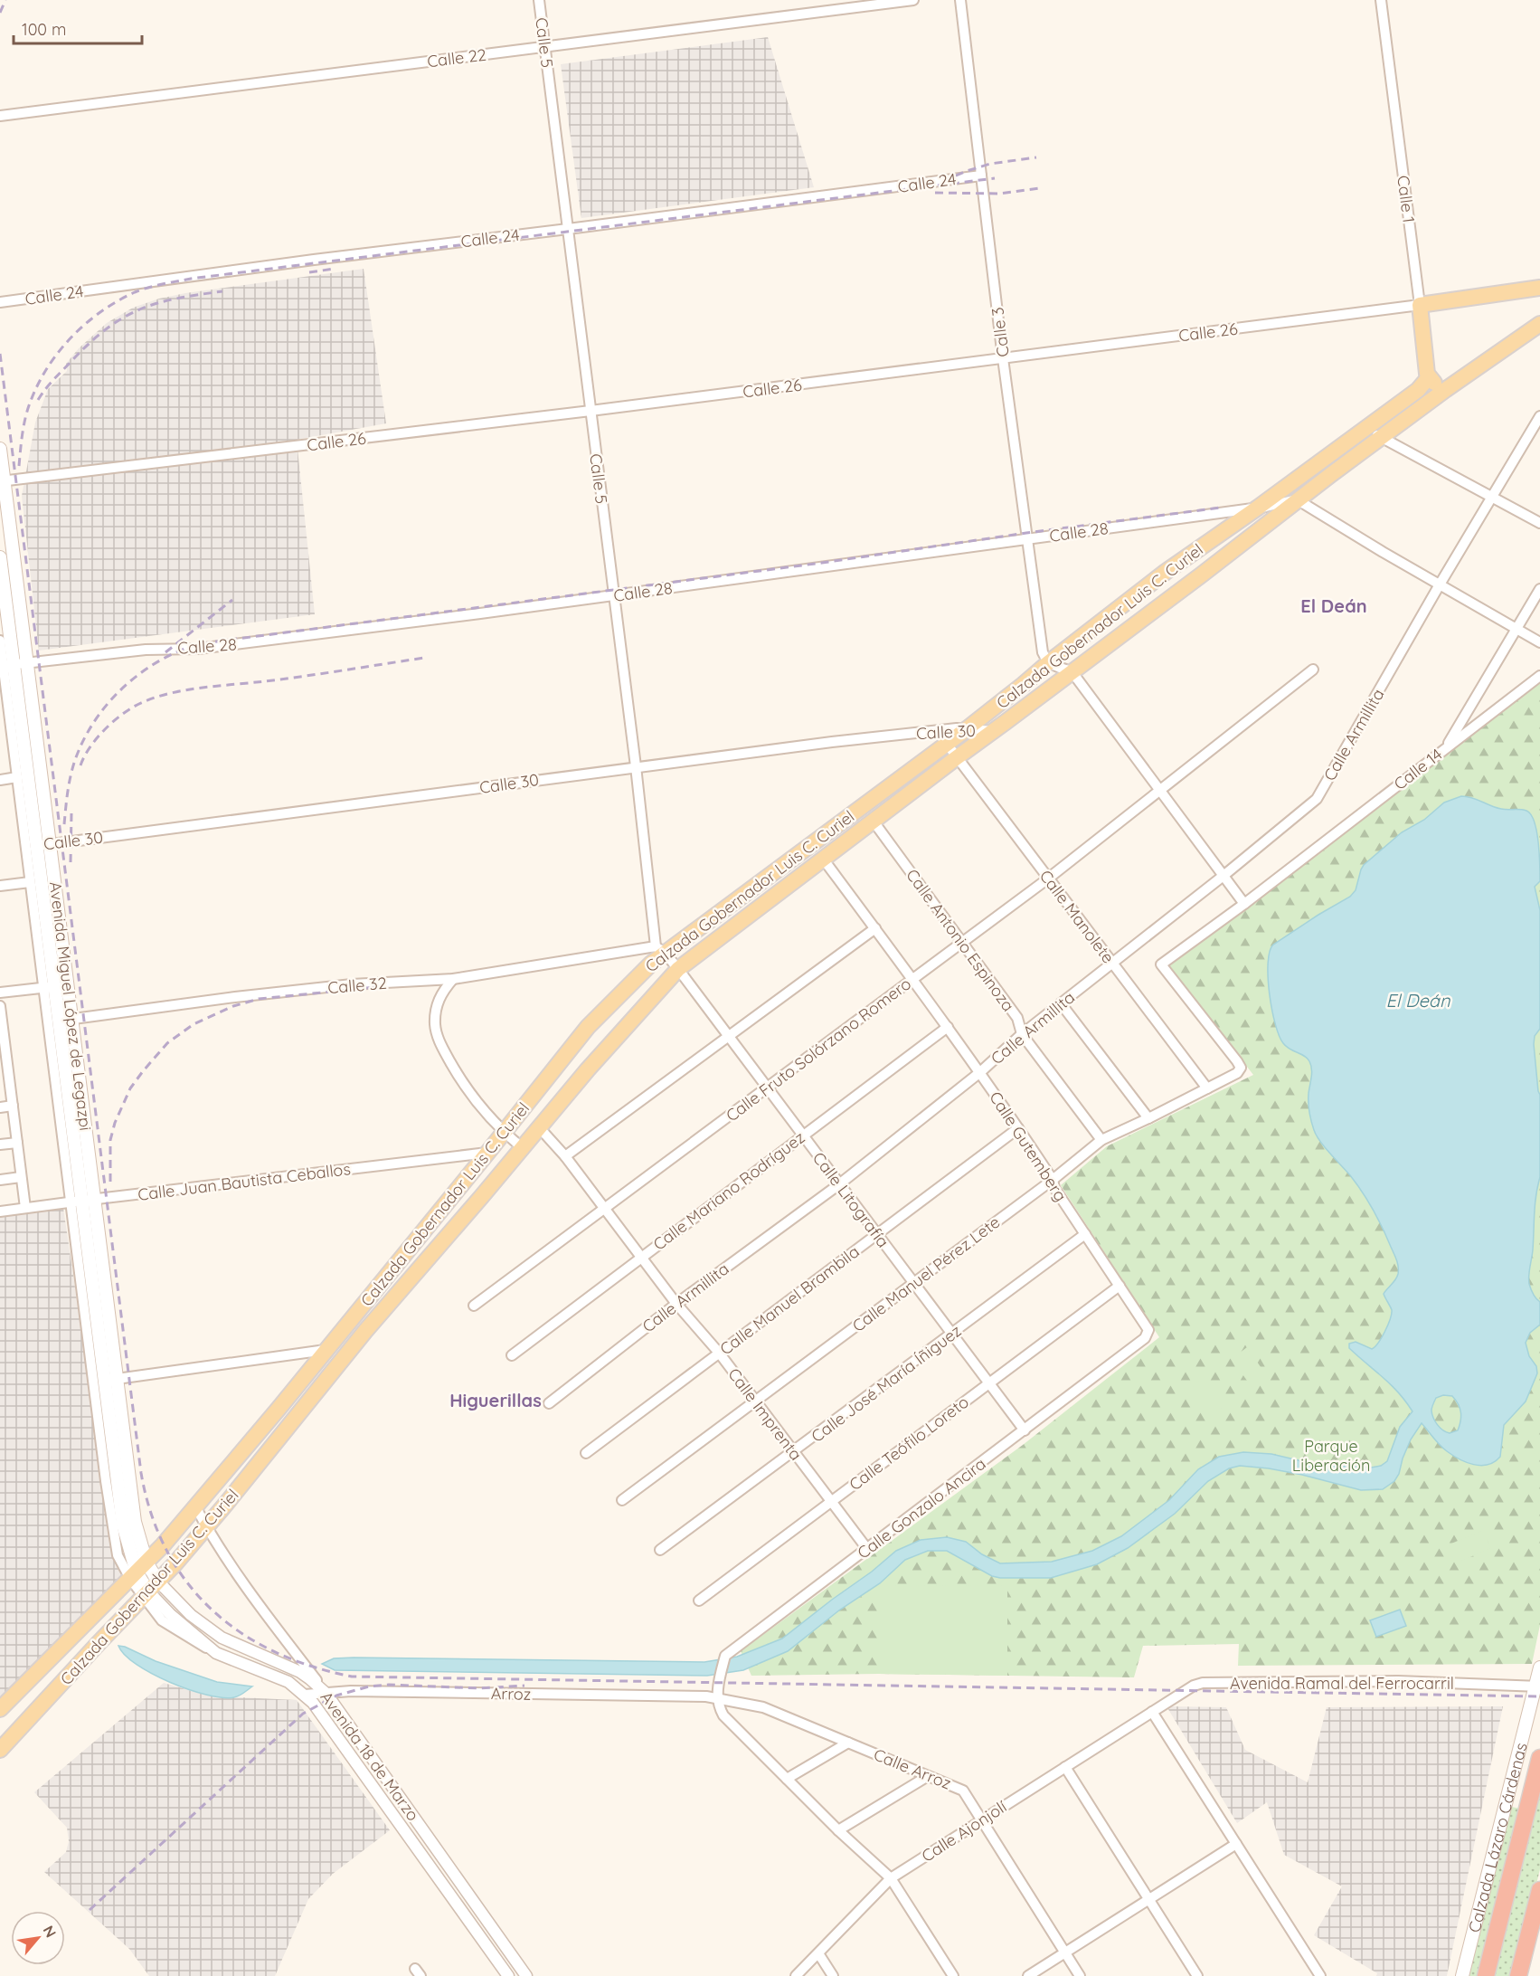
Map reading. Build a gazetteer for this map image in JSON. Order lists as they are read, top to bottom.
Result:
{
  "streets": {
    "highway": ["Calzada Lázaro Cárdenas"],
    "main road": [
      "Calle 1",
      "Calle 26",
      "Calzada Gobernador Luis C. Curiel",
      "Avenida Miguel López de Legazpi",
      "Avenida 18 de Marzo"
    ],
    "street": [
      "Calle 5",
      "Calle 22",
      "Calle 24",
      "Calle 3",
      "Calle 28",
      "Calle 30",
      "Calle Armillita",
      "Calle 14",
      "Calle Manolete",
      "Calle Antonio Espinoza",
      "Calle 32",
      "Calle Fruto Solórzano Romero",
      "Calle Gutemberg",
      "Calle Juan Bautista Ceballos",
      "Calle Mariano Rodríguez",
      "Calle Litografía",
      "Calle Manuel Pérez Lete",
      "Calle Manuel Brambila",
      "Calle José María Íñiguez",
      "Calle Imprenta",
      "Calle Teófilo Loreto",
      "Calle Gonzalo Ancira",
      "Avenida Ramal del Ferrocarril",
      "Arroz",
      "Calle Arroz",
      "Calle Ajonjolí"
    ]
  },
  "crossings": [
    ["Calle 5", "Calle 22"],
    ["Calle 5", "Calle 24"],
    ["Calle 5", "Calle 26"],
    ["Calle 5", "Calle 28"],
    ["Calle 5", "Calzada Gobernador Luis C. Curiel"],
    ["Calle 5", "Calle 30"],
    ["Calle 5", "Calle 32"],
    ["Calle 5", "Calle Litografía"],
    ["Calle 24", "Calle 3"],
    ["Calle 1", "Calle 26"],
    ["Calle 1", "Calzada Gobernador Luis C. Curiel"],
    ["Calle 3", "Calle 26"],
    ["Calle 3", "Calle 28"],
    ["Calle 3", "Calzada Gobernador Luis C. Curiel"],
    ["Calle 26", "Avenida Miguel López de Legazpi"],
    ["Calle 28", "Calzada Gobernador Luis C. Curiel"],
    ["Calle 28", "Avenida Miguel López de Legazpi"],
    ["Calzada Gobernador Luis C. Curiel", "Calle 30"],
    ["Calzada Gobernador Luis C. Curiel", "Calle Manolete"],
    ["Calzada Gobernador Luis C. Curiel", "Calle Antonio Espinoza"],
    ["Calzada Gobernador Luis C. Curiel", "Calle 32"],
    ["Calzada Gobernador Luis C. Curiel", "Avenida Miguel López de Legazpi"],
    ["Calzada Gobernador Luis C. Curiel", "Calle Gutemberg"],
    ["Calzada Gobernador Luis C. Curiel", "Calle Juan Bautista Ceballos"],
    ["Calzada Gobernador Luis C. Curiel", "Calle Litografía"],
    ["Calzada Gobernador Luis C. Curiel", "Calle Imprenta"],
    ["Calzada Gobernador Luis C. Curiel", "Avenida 18 de Marzo"],
    ["Calle 30", "Avenida Miguel López de Legazpi"],
    ["Calle Armillita", "Calle Manolete"],
    ["Calle Armillita", "Calle Antonio Espinoza"],
    ["Calle Armillita", "Calle Gutemberg"],
    ["Calle Armillita", "Calle Litografía"],
    ["Calle Armillita", "Calle Imprenta"],
    ["Calle 14", "Calle Manuel Pérez Lete"],
    ["Calle Manolete", "Calle Fruto Solórzano Romero"],
    ["Calle Manolete", "Calle Manuel Pérez Lete"],
    ["Calle Antonio Espinoza", "Calle Fruto Solórzano Romero"],
    ["Calle Antonio Espinoza", "Calle Manuel Pérez Lete"],
    ["Calle 32", "Avenida Miguel López de Legazpi"],
    ["Calle 32", "Calle Litografía"],
    ["Avenida Miguel López de Legazpi", "Calle Juan Bautista Ceballos"],
    ["Avenida Miguel López de Legazpi", "Avenida 18 de Marzo"],
    ["Calle Fruto Solórzano Romero", "Calle Gutemberg"],
    ["Calle Fruto Solórzano Romero", "Calle Litografía"],
    ["Calle Fruto Solórzano Romero", "Calle Imprenta"],
    ["Calle Gutemberg", "Calle Mariano Rodríguez"],
    ["Calle Gutemberg", "Calle Manuel Pérez Lete"],
    ["Calle Gutemberg", "Calle Manuel Brambila"],
    ["Calle Gutemberg", "Calle José María Íñiguez"],
    ["Calle Gutemberg", "Calle Teófilo Loreto"],
    ["Calle Gutemberg", "Calle Gonzalo Ancira"],
    ["Calle Mariano Rodríguez", "Calle Litografía"],
    ["Calle Mariano Rodríguez", "Calle Imprenta"],
    ["Calle Litografía", "Calle Manuel Pérez Lete"],
    ["Calle Litografía", "Calle Manuel Brambila"],
    ["Calle Litografía", "Calle José María Íñiguez"],
    ["Calle Litografía", "Calle Teófilo Loreto"],
    ["Calle Litografía", "Calle Gonzalo Ancira"],
    ["Calle Manuel Pérez Lete", "Calle Imprenta"],
    ["Calle Manuel Brambila", "Calle Imprenta"],
    ["Calle José María Íñiguez", "Calle Imprenta"],
    ["Calle Imprenta", "Calle Teófilo Loreto"],
    ["Calle Imprenta", "Calle Gonzalo Ancira"],
    ["Calle Gonzalo Ancira", "Arroz"],
    ["Calle Gonzalo Ancira", "Calle Arroz"],
    ["Avenida Ramal del Ferrocarril", "Calle Ajonjolí"],
    ["Avenida Ramal del Ferrocarril", "Calzada Lázaro Cárdenas"],
    ["Arroz", "Avenida 18 de Marzo"],
    ["Arroz", "Calle Arroz"],
    ["Calle Arroz", "Calle Ajonjolí"]
  ],
  "districts": ["El Deán", "Higuerillas"],
  "water": ["El Deán"],
  "parks": ["Parque Liberación"],
  "scale_bar": "100 m",
  "north": "top right"
}
